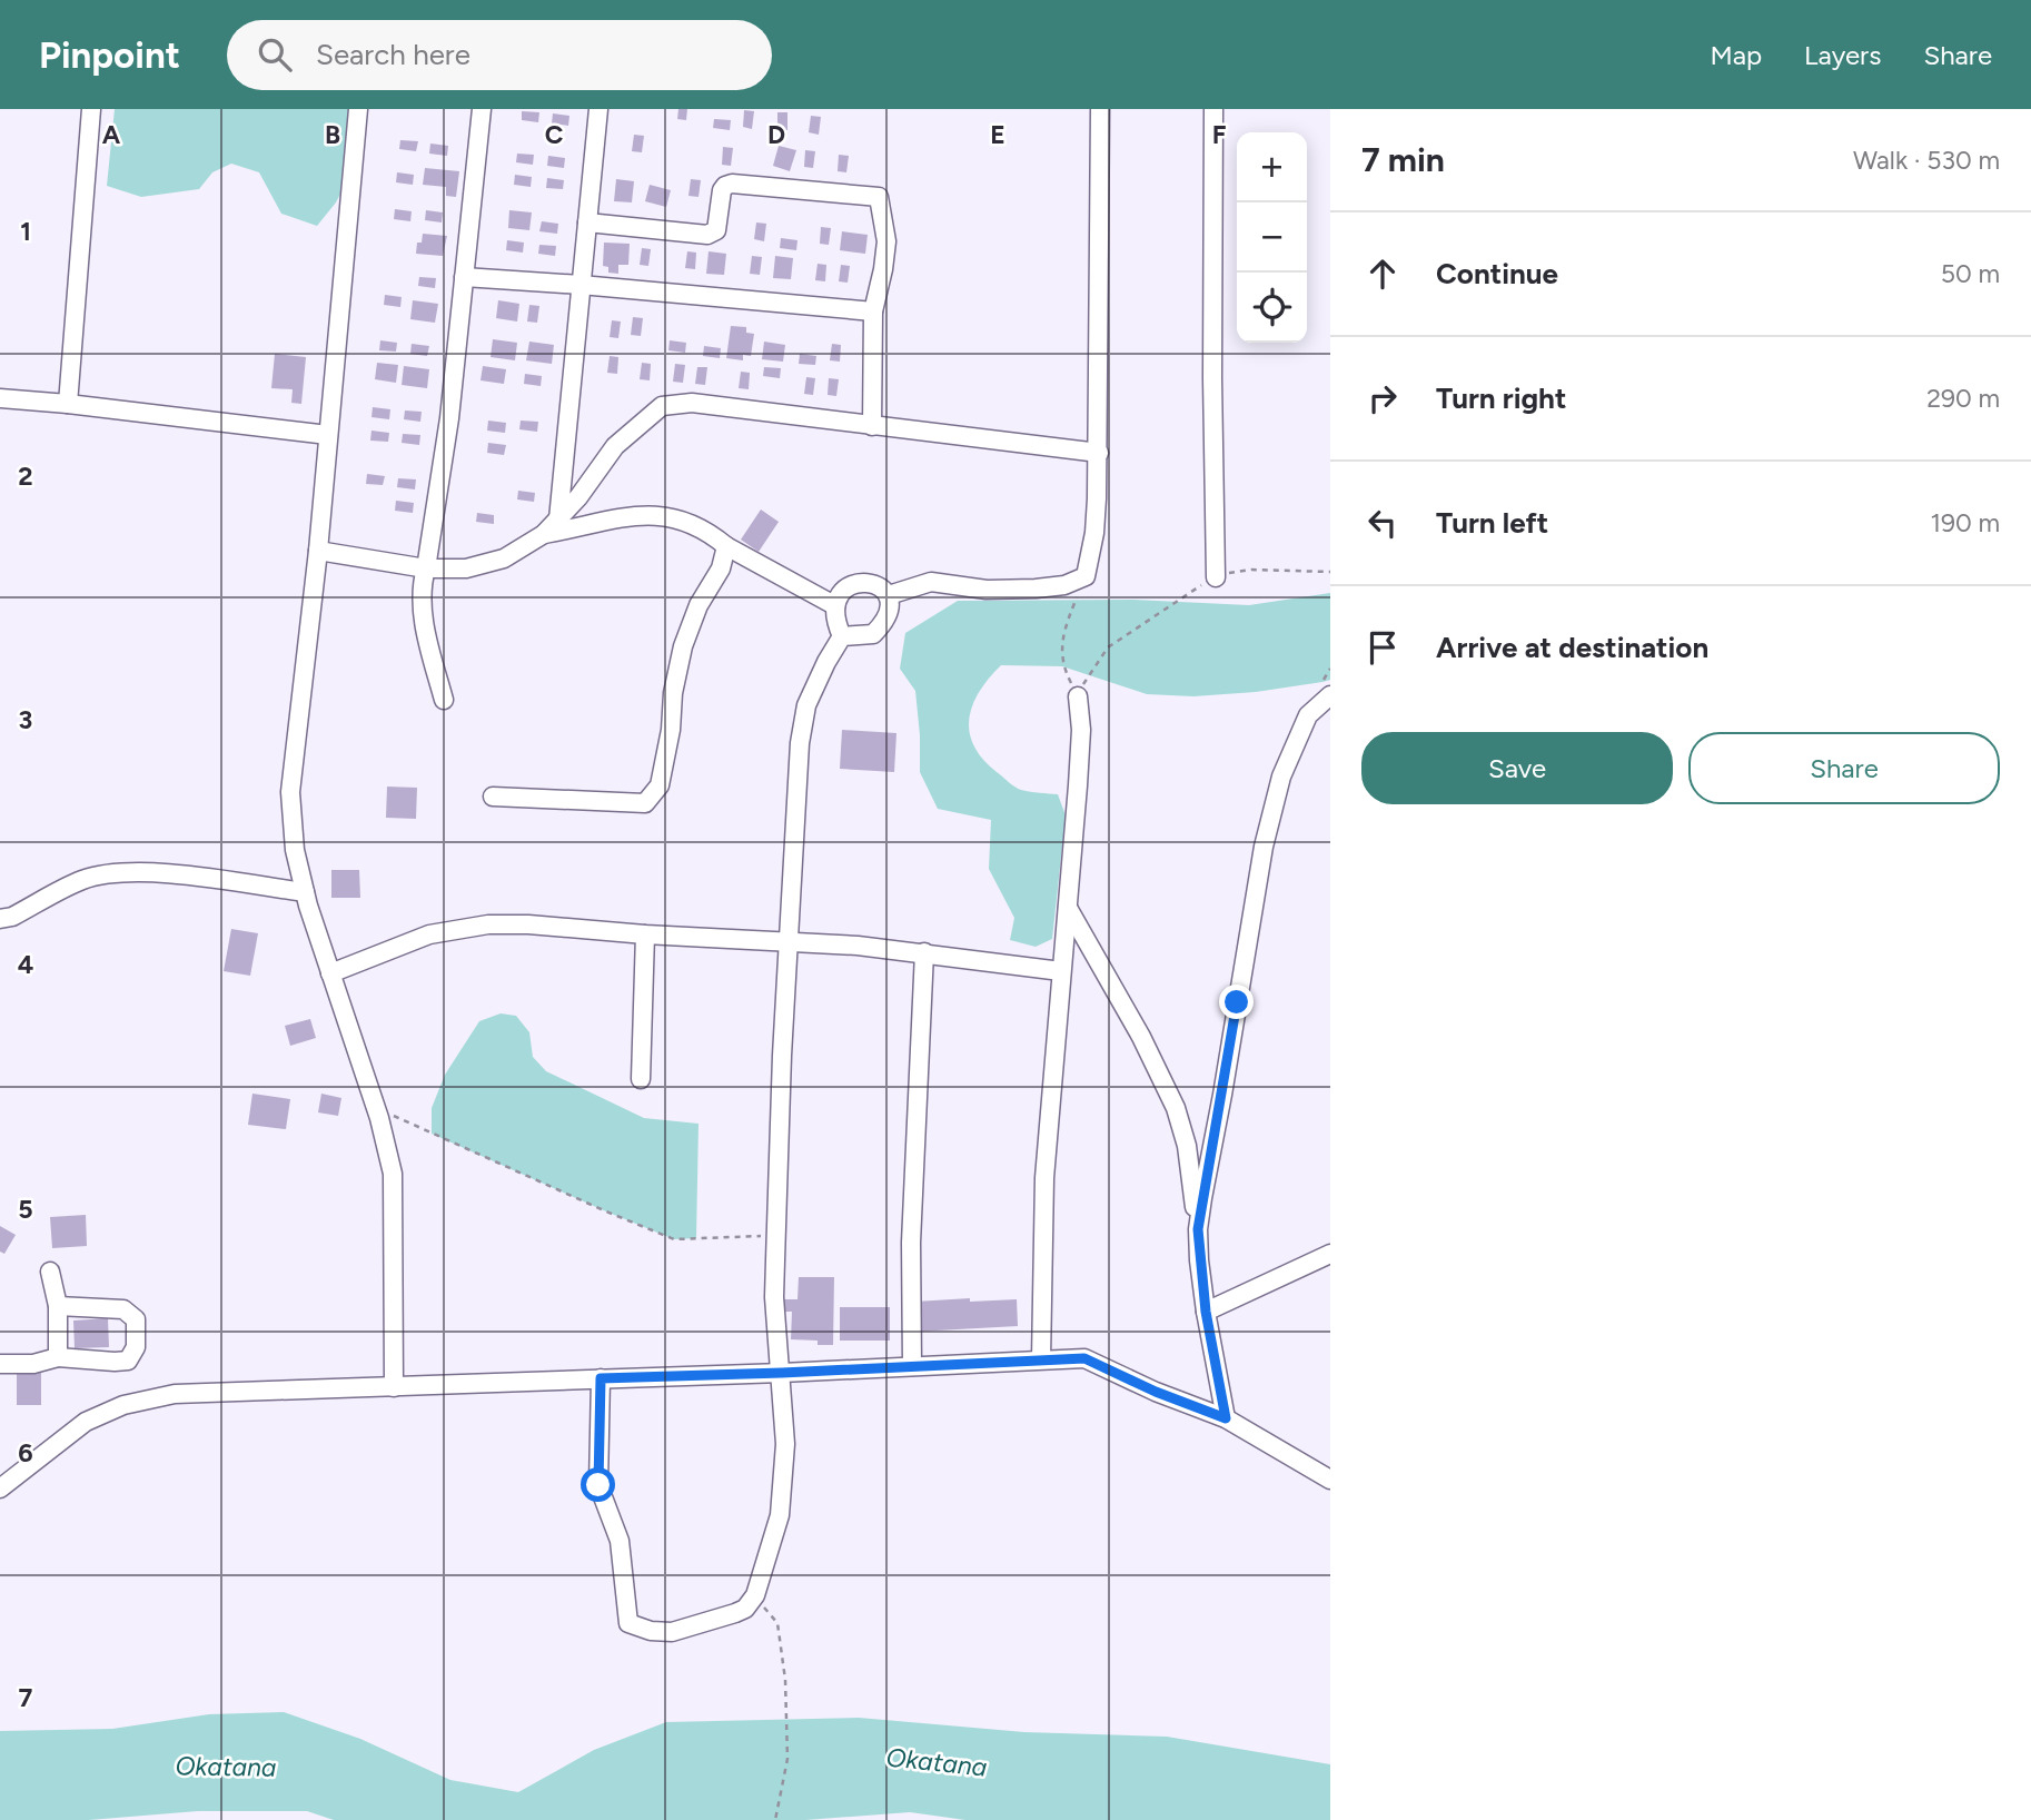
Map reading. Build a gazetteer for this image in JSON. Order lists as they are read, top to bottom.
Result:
{
  "water": ["Okatana"],
  "page": {
    "header": "Pinpoint",
    "search": "Search here",
    "nav": ["Map", "Layers", "Share"],
    "heading": ["7 min", "Walk · 530 m"],
    "map_buttons": ["+", "−"],
    "list": [
      ["Continue", "50 m"],
      ["Turn right", "290 m"],
      ["Turn left", "190 m"],
      "Arrive at destination"
    ],
    "buttons": ["Save", "Share"]
  },
  "grid": {
    "columns": [
      "A",
      "B",
      "C",
      "D",
      "E",
      "F"
    ],
    "rows": [
      "1",
      "2",
      "3",
      "4",
      "5",
      "6",
      "7"
    ]
  }
}
